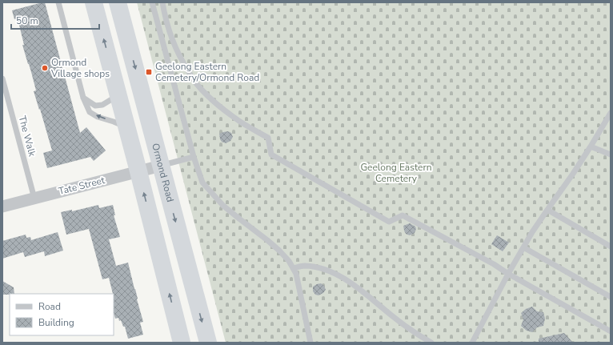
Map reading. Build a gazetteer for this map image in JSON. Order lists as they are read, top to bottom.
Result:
{
  "streets": {
    "highway": ["Ormond Road"],
    "street": ["Tate Street"],
    "lane": ["The Walk"]
  },
  "crossings": [
    ["The Walk", "Tate Street"],
    ["Ormond Road", "Tate Street"]
  ],
  "parks": ["Geelong Eastern Cemetery"],
  "places": {
    "other": ["Ormond Village shops"],
    "transit": ["Geelong Eastern Cemetery/Ormond Road"]
  },
  "legend": ["Road", "Building"],
  "scale_bar": "50 m"
}
